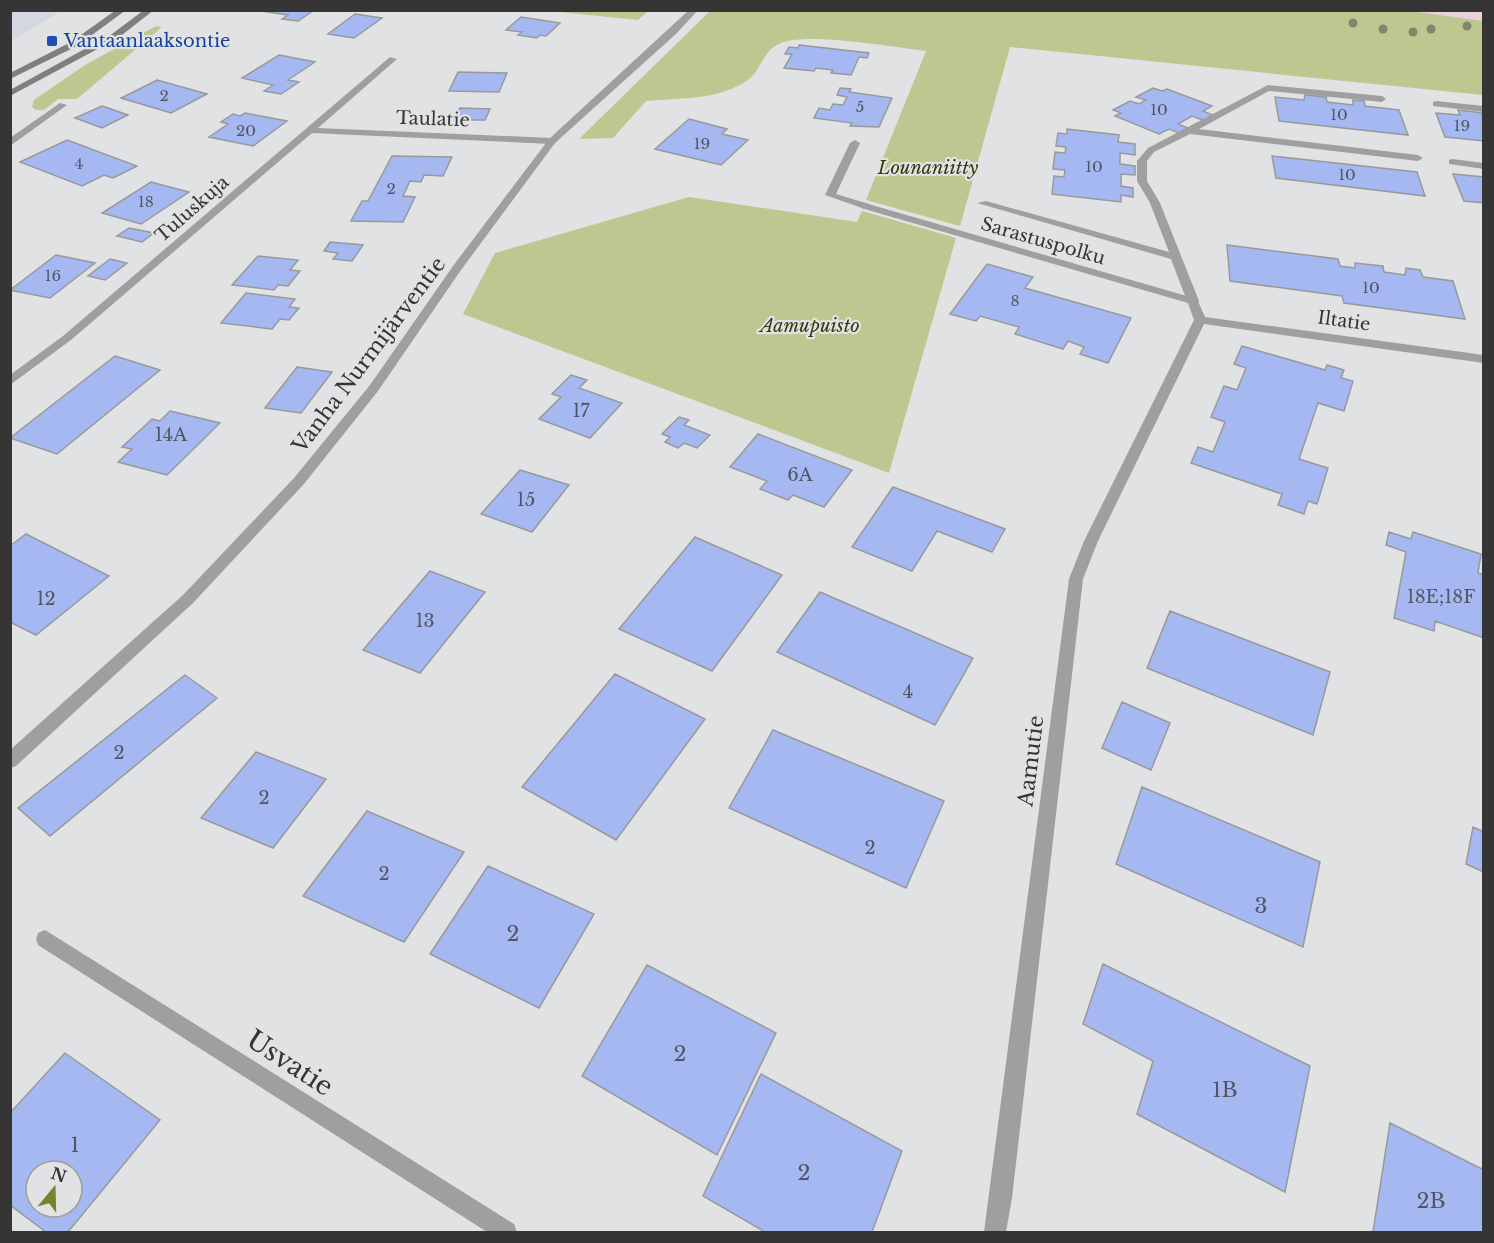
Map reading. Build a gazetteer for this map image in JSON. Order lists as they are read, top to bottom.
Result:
{
  "streets": {
    "street": [
      "Taulatie",
      "Tuluskuja",
      "Sarastuspolku",
      "Iltatie",
      "Vanha Nurmijärventie",
      "Aamutie",
      "Usvatie"
    ]
  },
  "crossings": [
    ["Taulatie", "Tuluskuja"],
    ["Taulatie", "Vanha Nurmijärventie"],
    ["Iltatie", "Aamutie"]
  ],
  "parks": ["Lounaniitty", "Aamupuisto"],
  "places": {
    "transit": ["Vantaanlaaksontie"]
  },
  "house_numbers": [
    "2",
    "5",
    "10",
    "10",
    "19",
    "20",
    "19",
    "4",
    "10",
    "10",
    "2",
    "18",
    "16",
    "10",
    "8",
    "17",
    "14A",
    "6A",
    "15",
    "18E;18F",
    "12",
    "13",
    "4",
    "2",
    "2",
    "2",
    "2",
    "3",
    "2",
    "2",
    "1B",
    "1",
    "2",
    "2B"
  ],
  "north": "top"
}
